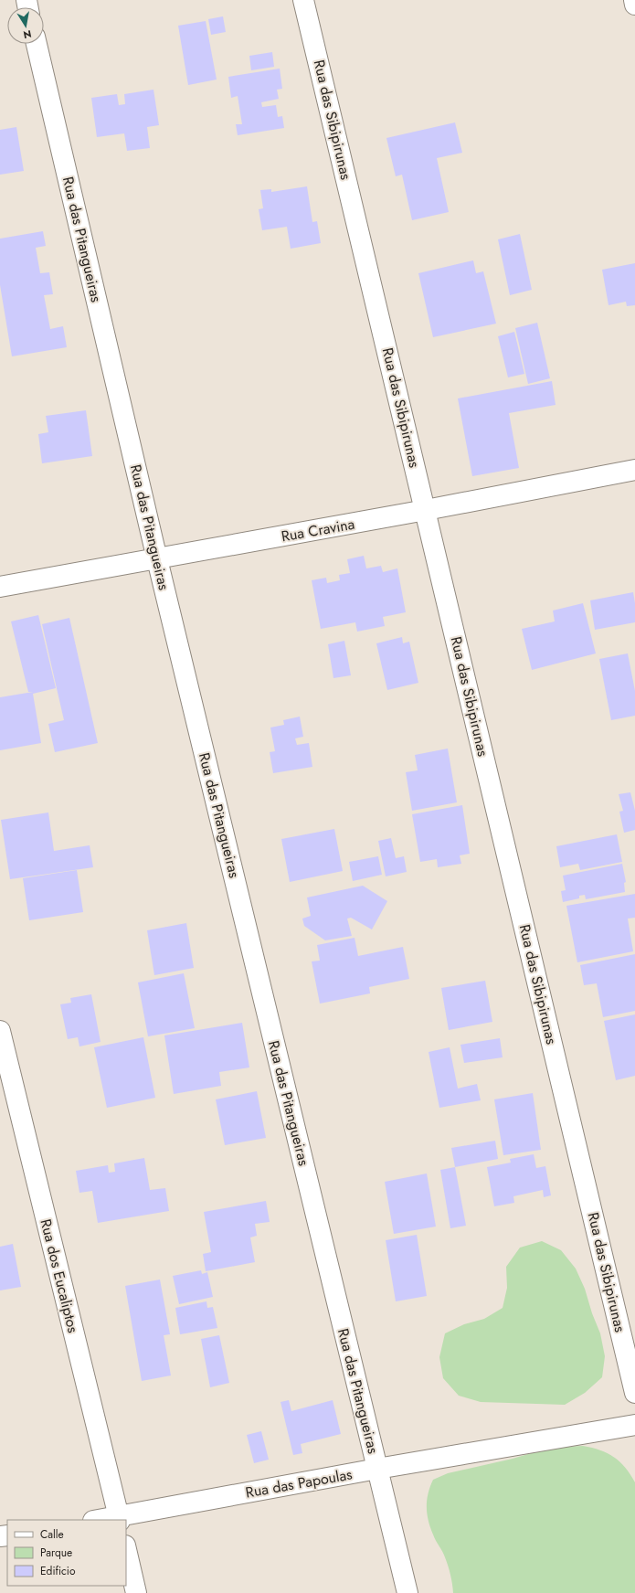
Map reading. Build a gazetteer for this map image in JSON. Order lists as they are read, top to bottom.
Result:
{
  "streets": {
    "street": [
      "Rua das Sibipirunas",
      "Rua das Pitangueiras",
      "Rua Cravina",
      "Rua dos Eucaliptos",
      "Rua das Papoulas"
    ]
  },
  "crossings": [
    ["Rua das Sibipirunas", "Rua Cravina"],
    ["Rua das Pitangueiras", "Rua Cravina"],
    ["Rua das Pitangueiras", "Rua das Papoulas"],
    ["Rua dos Eucaliptos", "Rua das Papoulas"]
  ],
  "legend": ["Calle", "Parque", "Edificio"],
  "north": "bottom"
}
